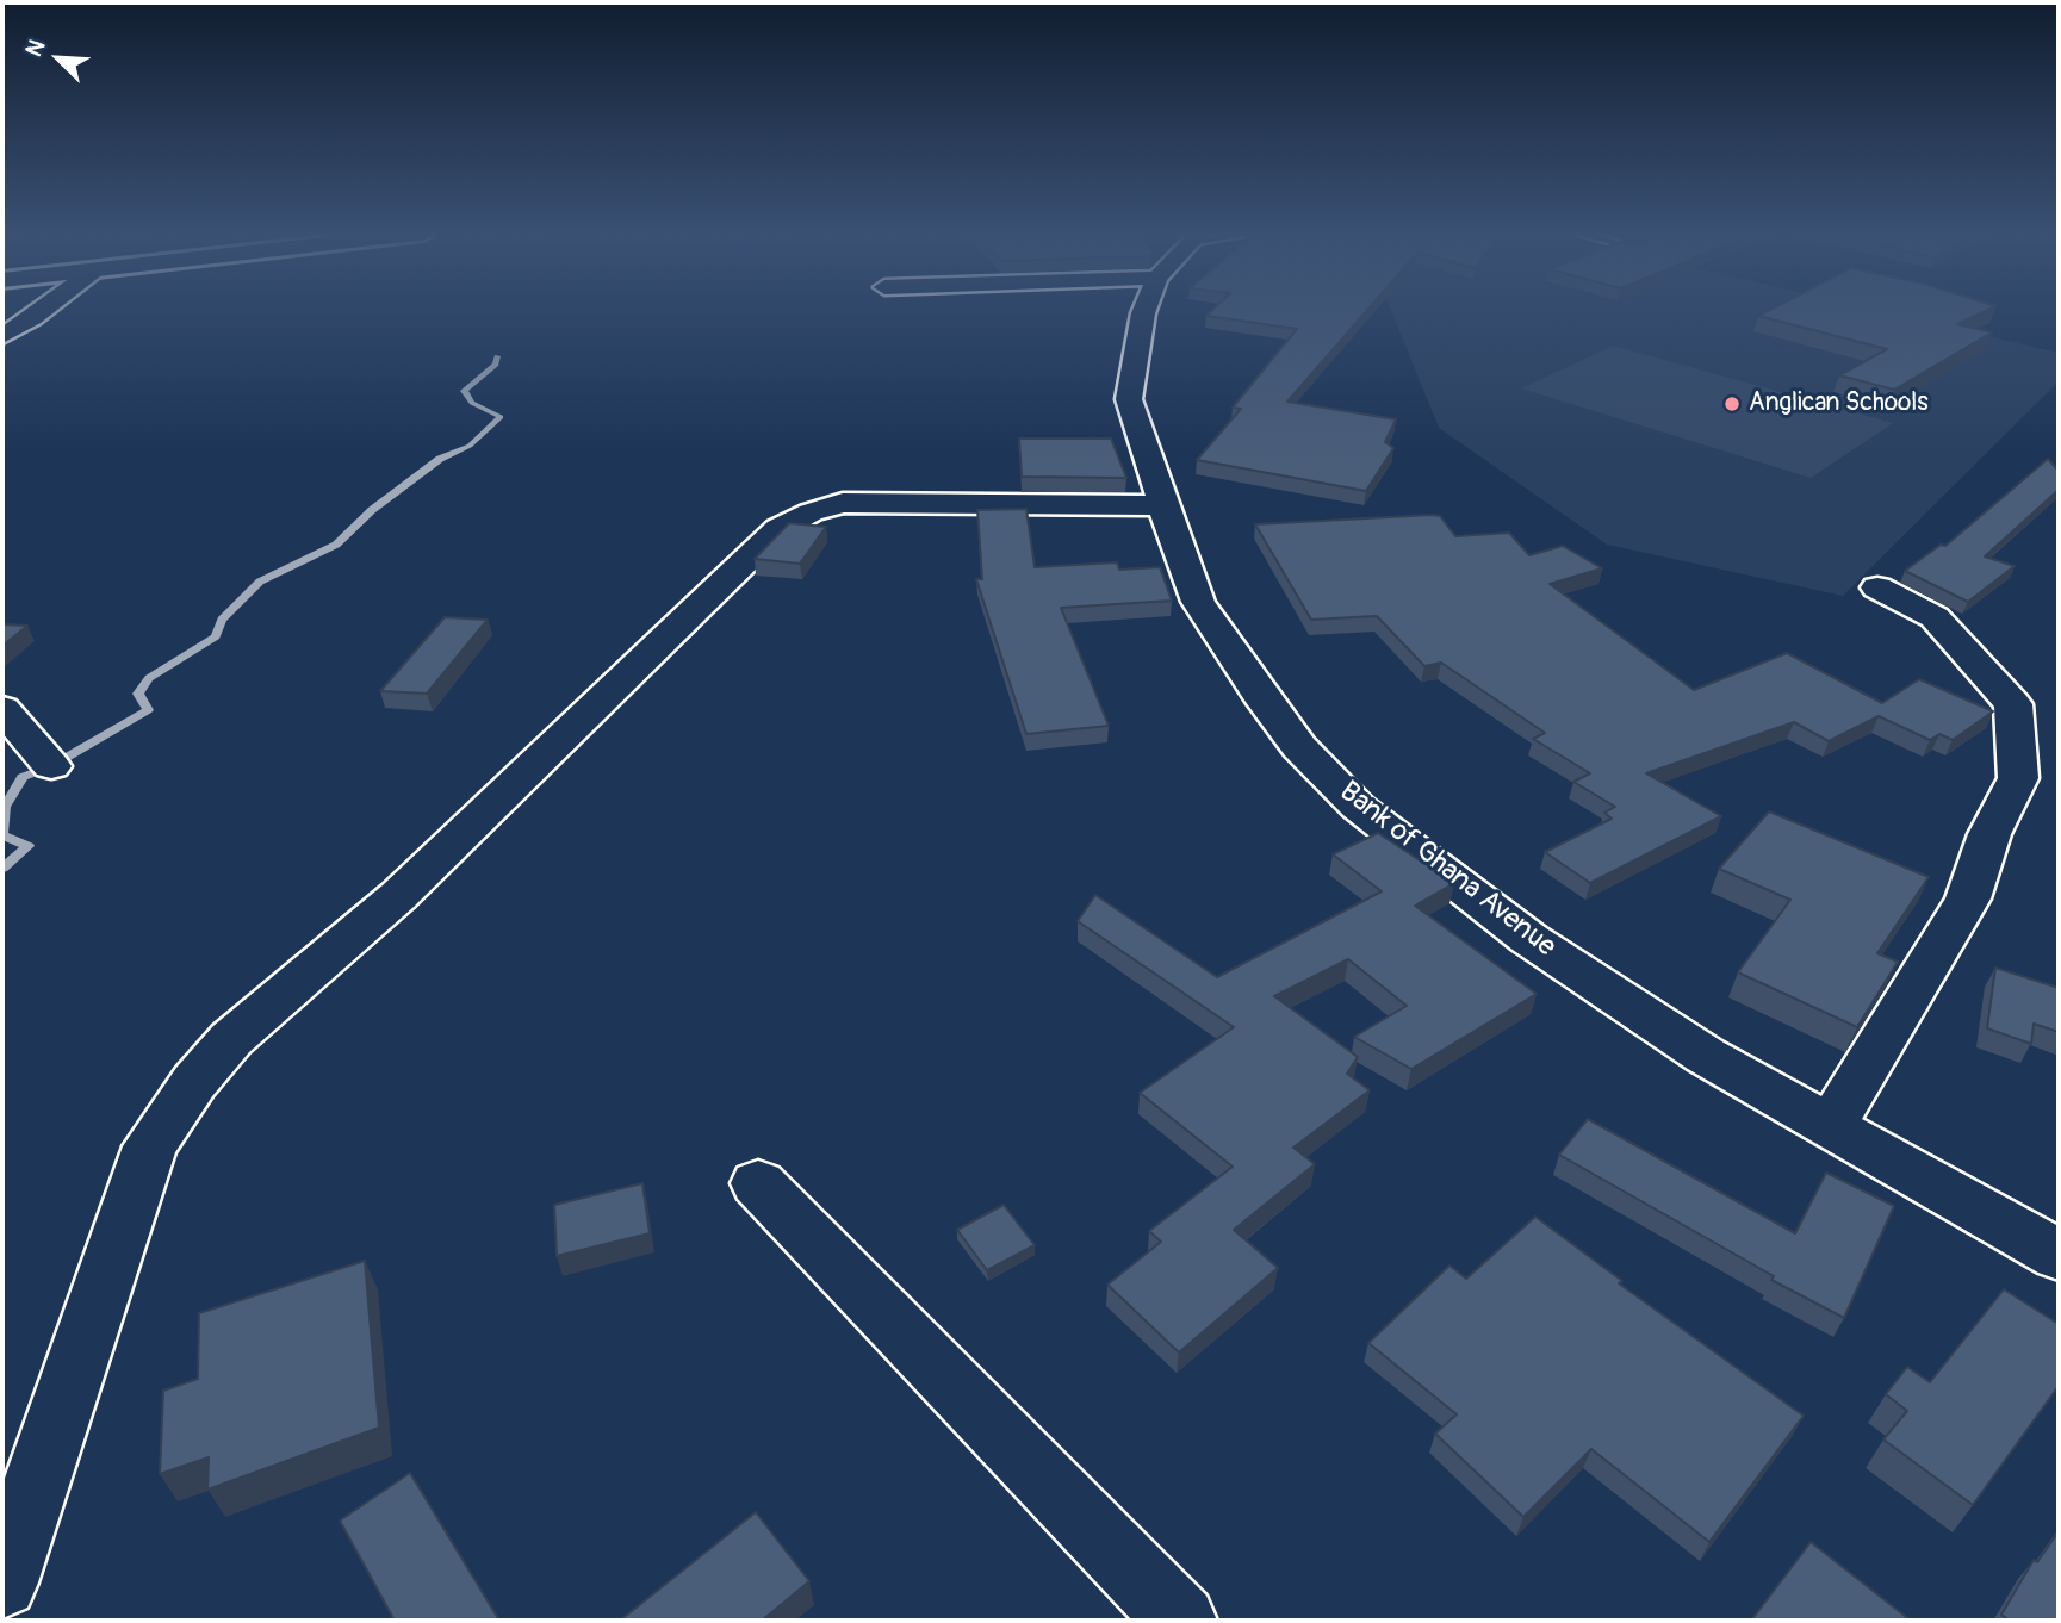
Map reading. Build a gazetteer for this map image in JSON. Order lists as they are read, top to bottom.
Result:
{
  "streets": {
    "street": ["Bank of Ghana Avenue"]
  },
  "places": ["Anglican Schools"],
  "north": "top left"
}
